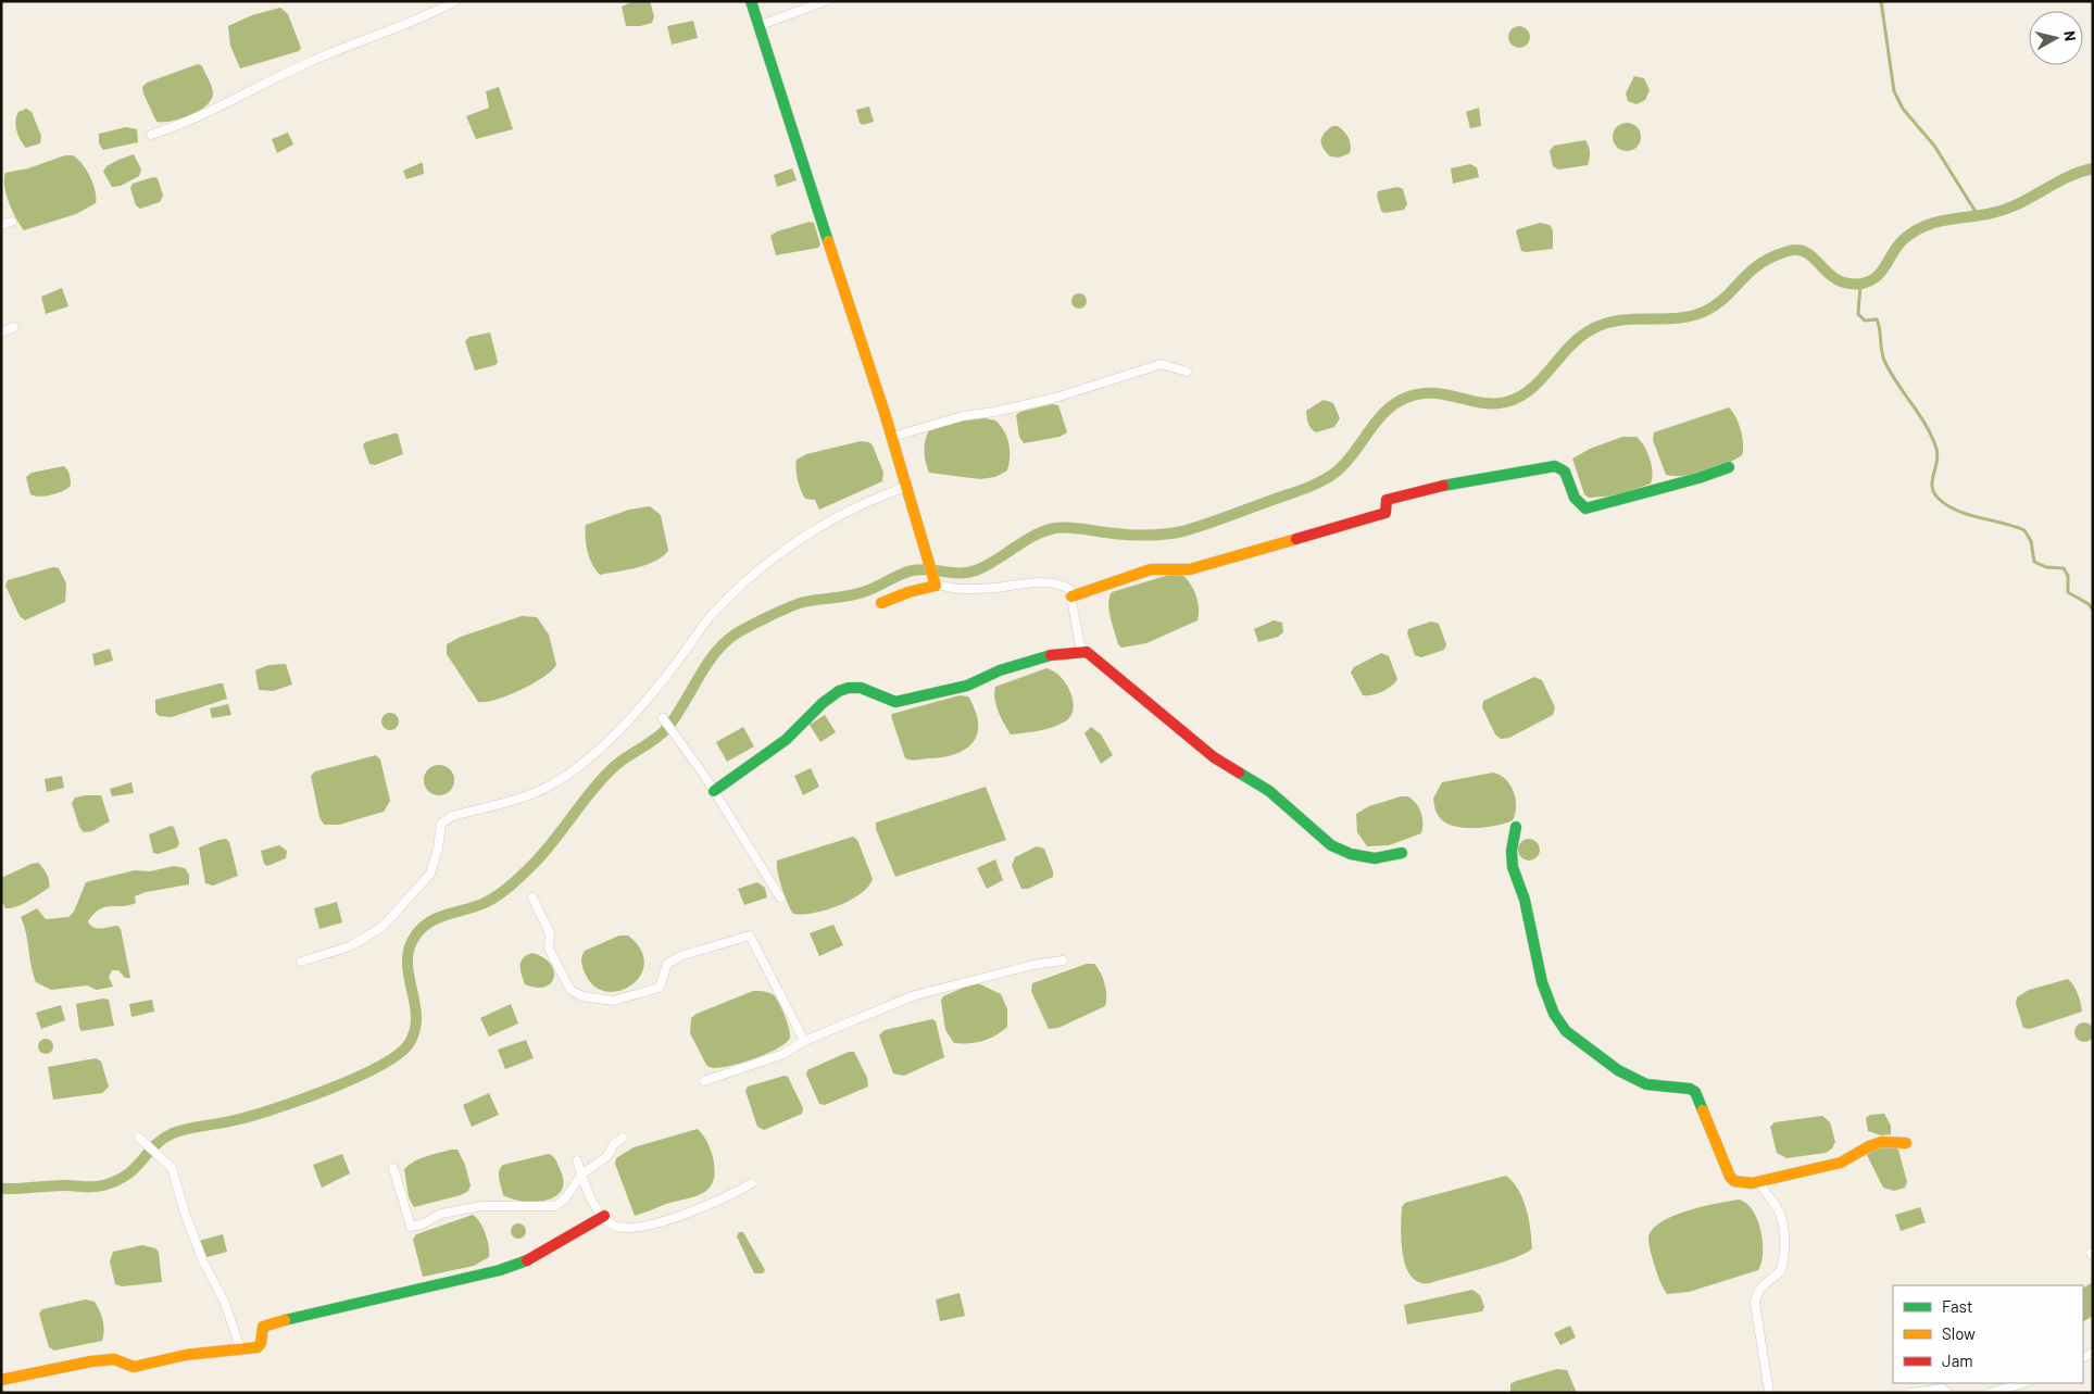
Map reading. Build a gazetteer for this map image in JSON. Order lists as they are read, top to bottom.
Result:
{
  "legend": ["Fast", "Slow", "Jam"],
  "north": "right"
}
